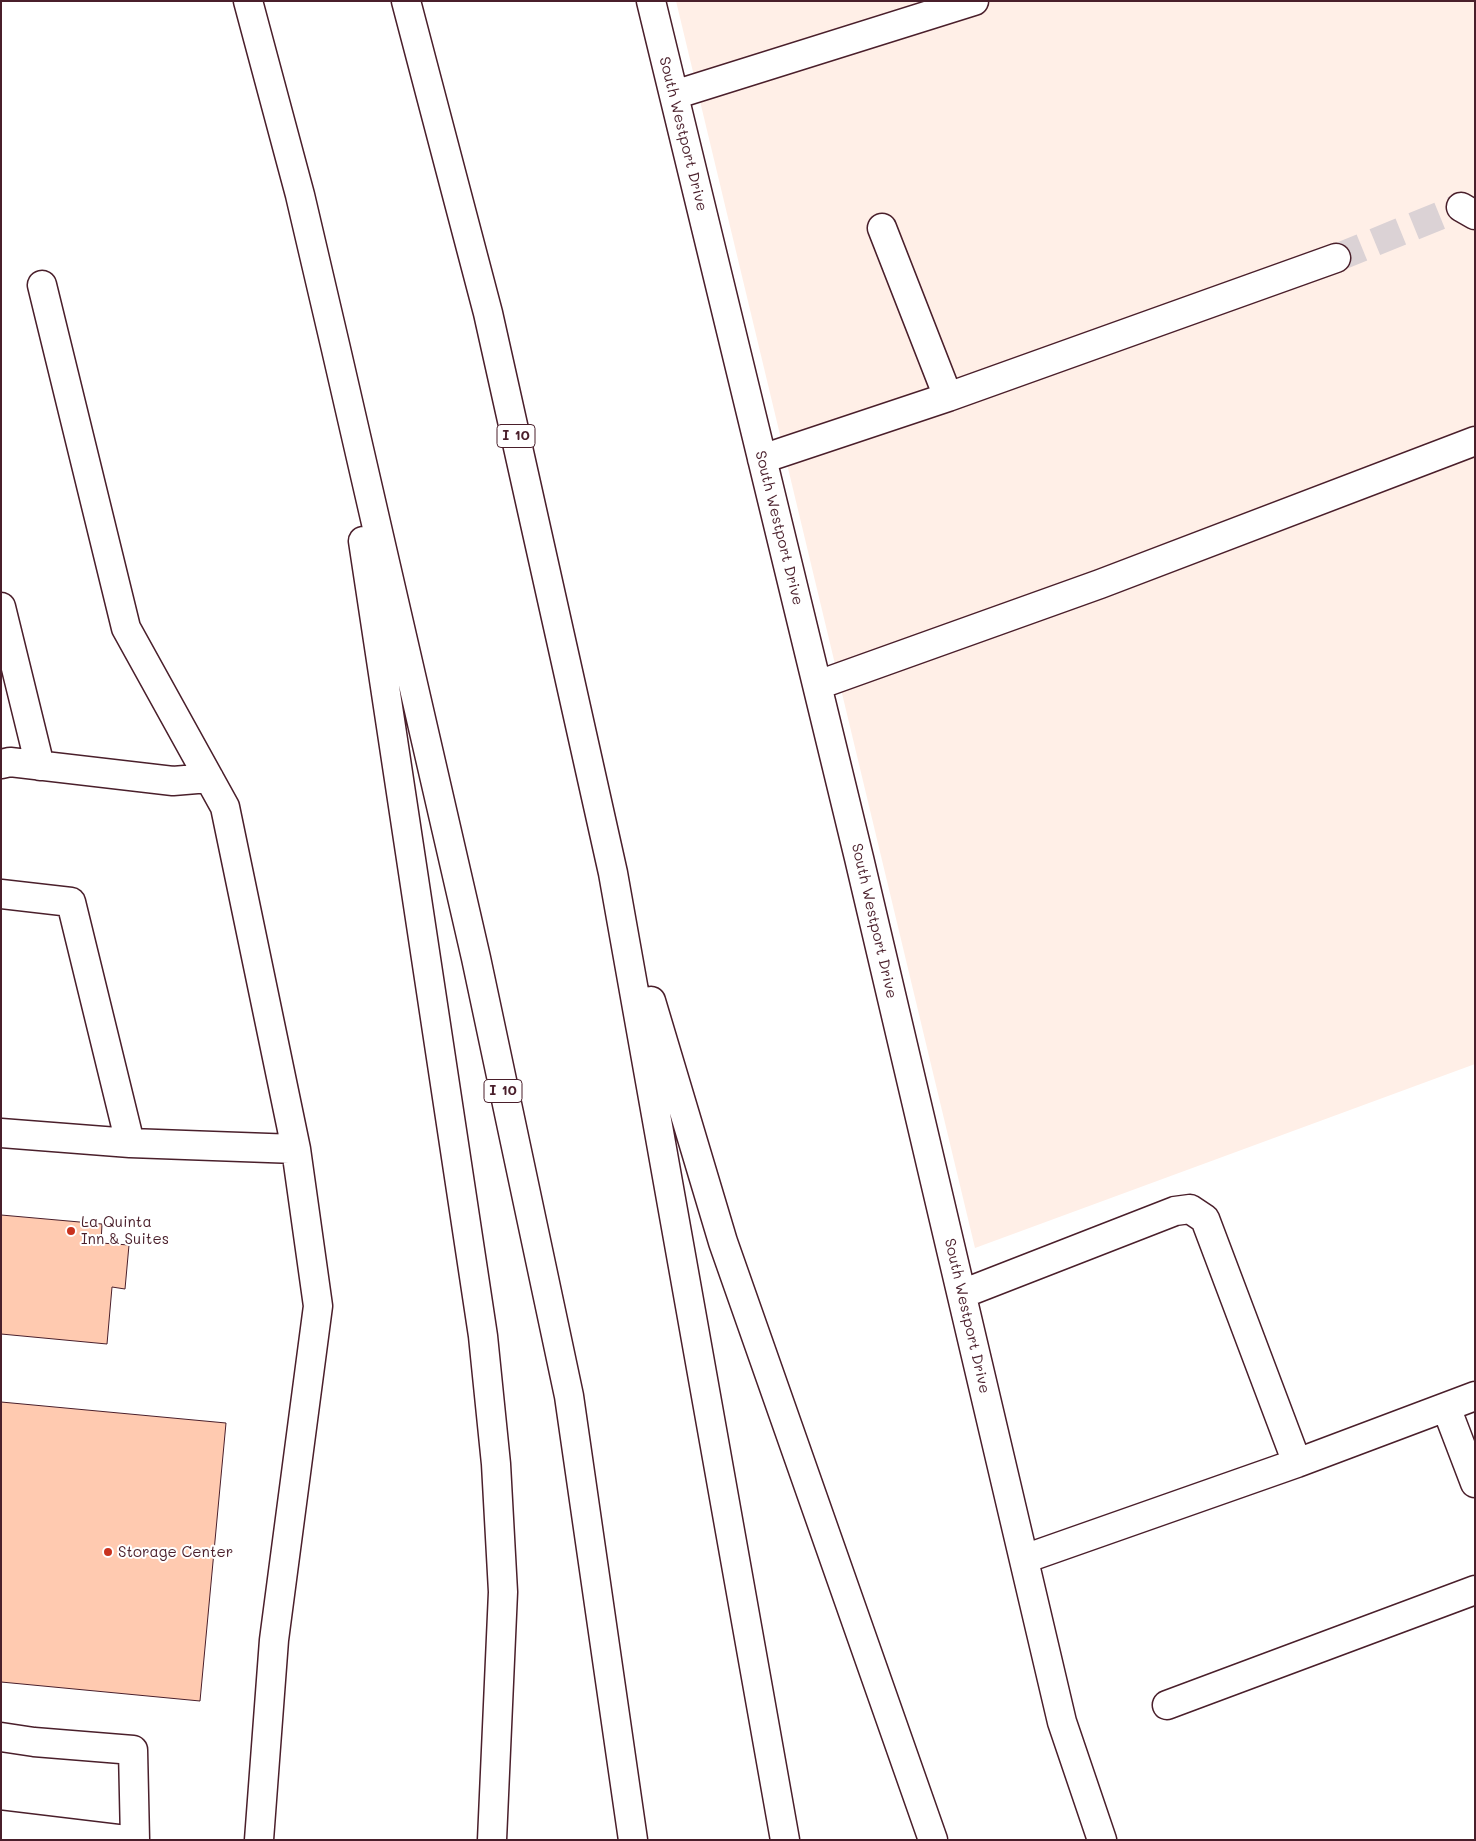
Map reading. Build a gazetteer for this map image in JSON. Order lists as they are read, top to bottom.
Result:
{
  "streets": {
    "main road": ["South Westport Drive", "I 10"]
  },
  "places": ["La Quinta Inn & Suites", "Storage Center"]
}
